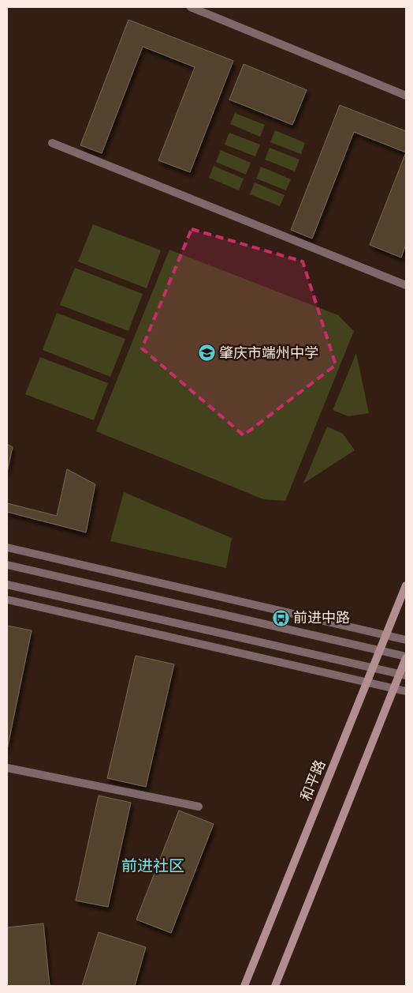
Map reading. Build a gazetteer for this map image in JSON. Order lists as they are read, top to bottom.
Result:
{
  "streets": {
    "main road": ["和平路"]
  },
  "districts": ["前进社区"],
  "places": {
    "school or university": ["肇庆市端州中学"],
    "bus stop": ["前进中路"]
  }
}
